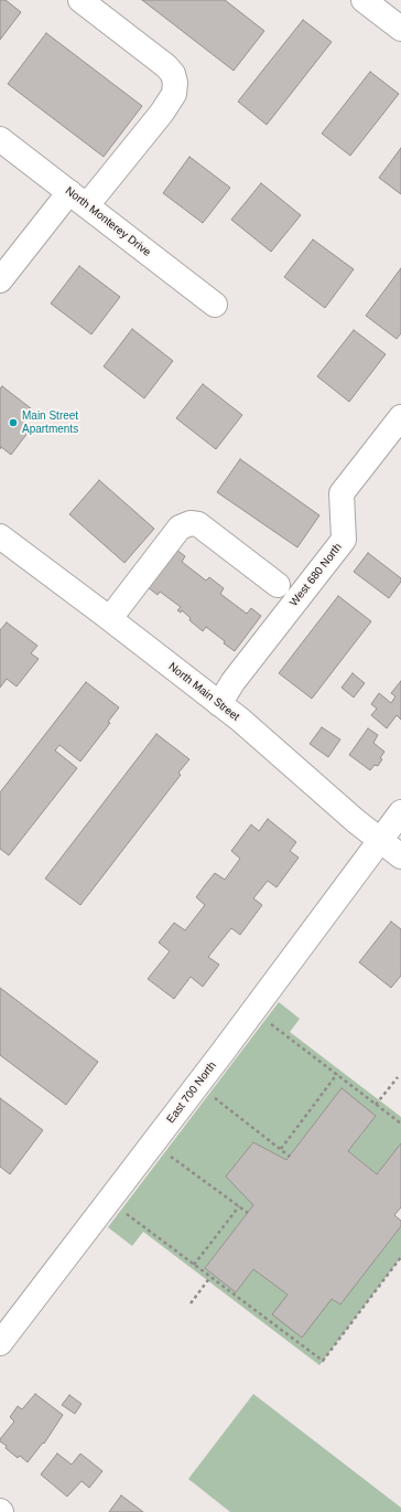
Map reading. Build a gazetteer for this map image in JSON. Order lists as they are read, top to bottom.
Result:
{
  "streets": {
    "street": [
      "North Monterey Drive",
      "West 680 North",
      "North Main Street",
      "East 700 North"
    ]
  },
  "crossings": [
    ["West 680 North", "North Main Street"],
    ["North Main Street", "East 700 North"]
  ],
  "places": ["Main Street Apartments"]
}
